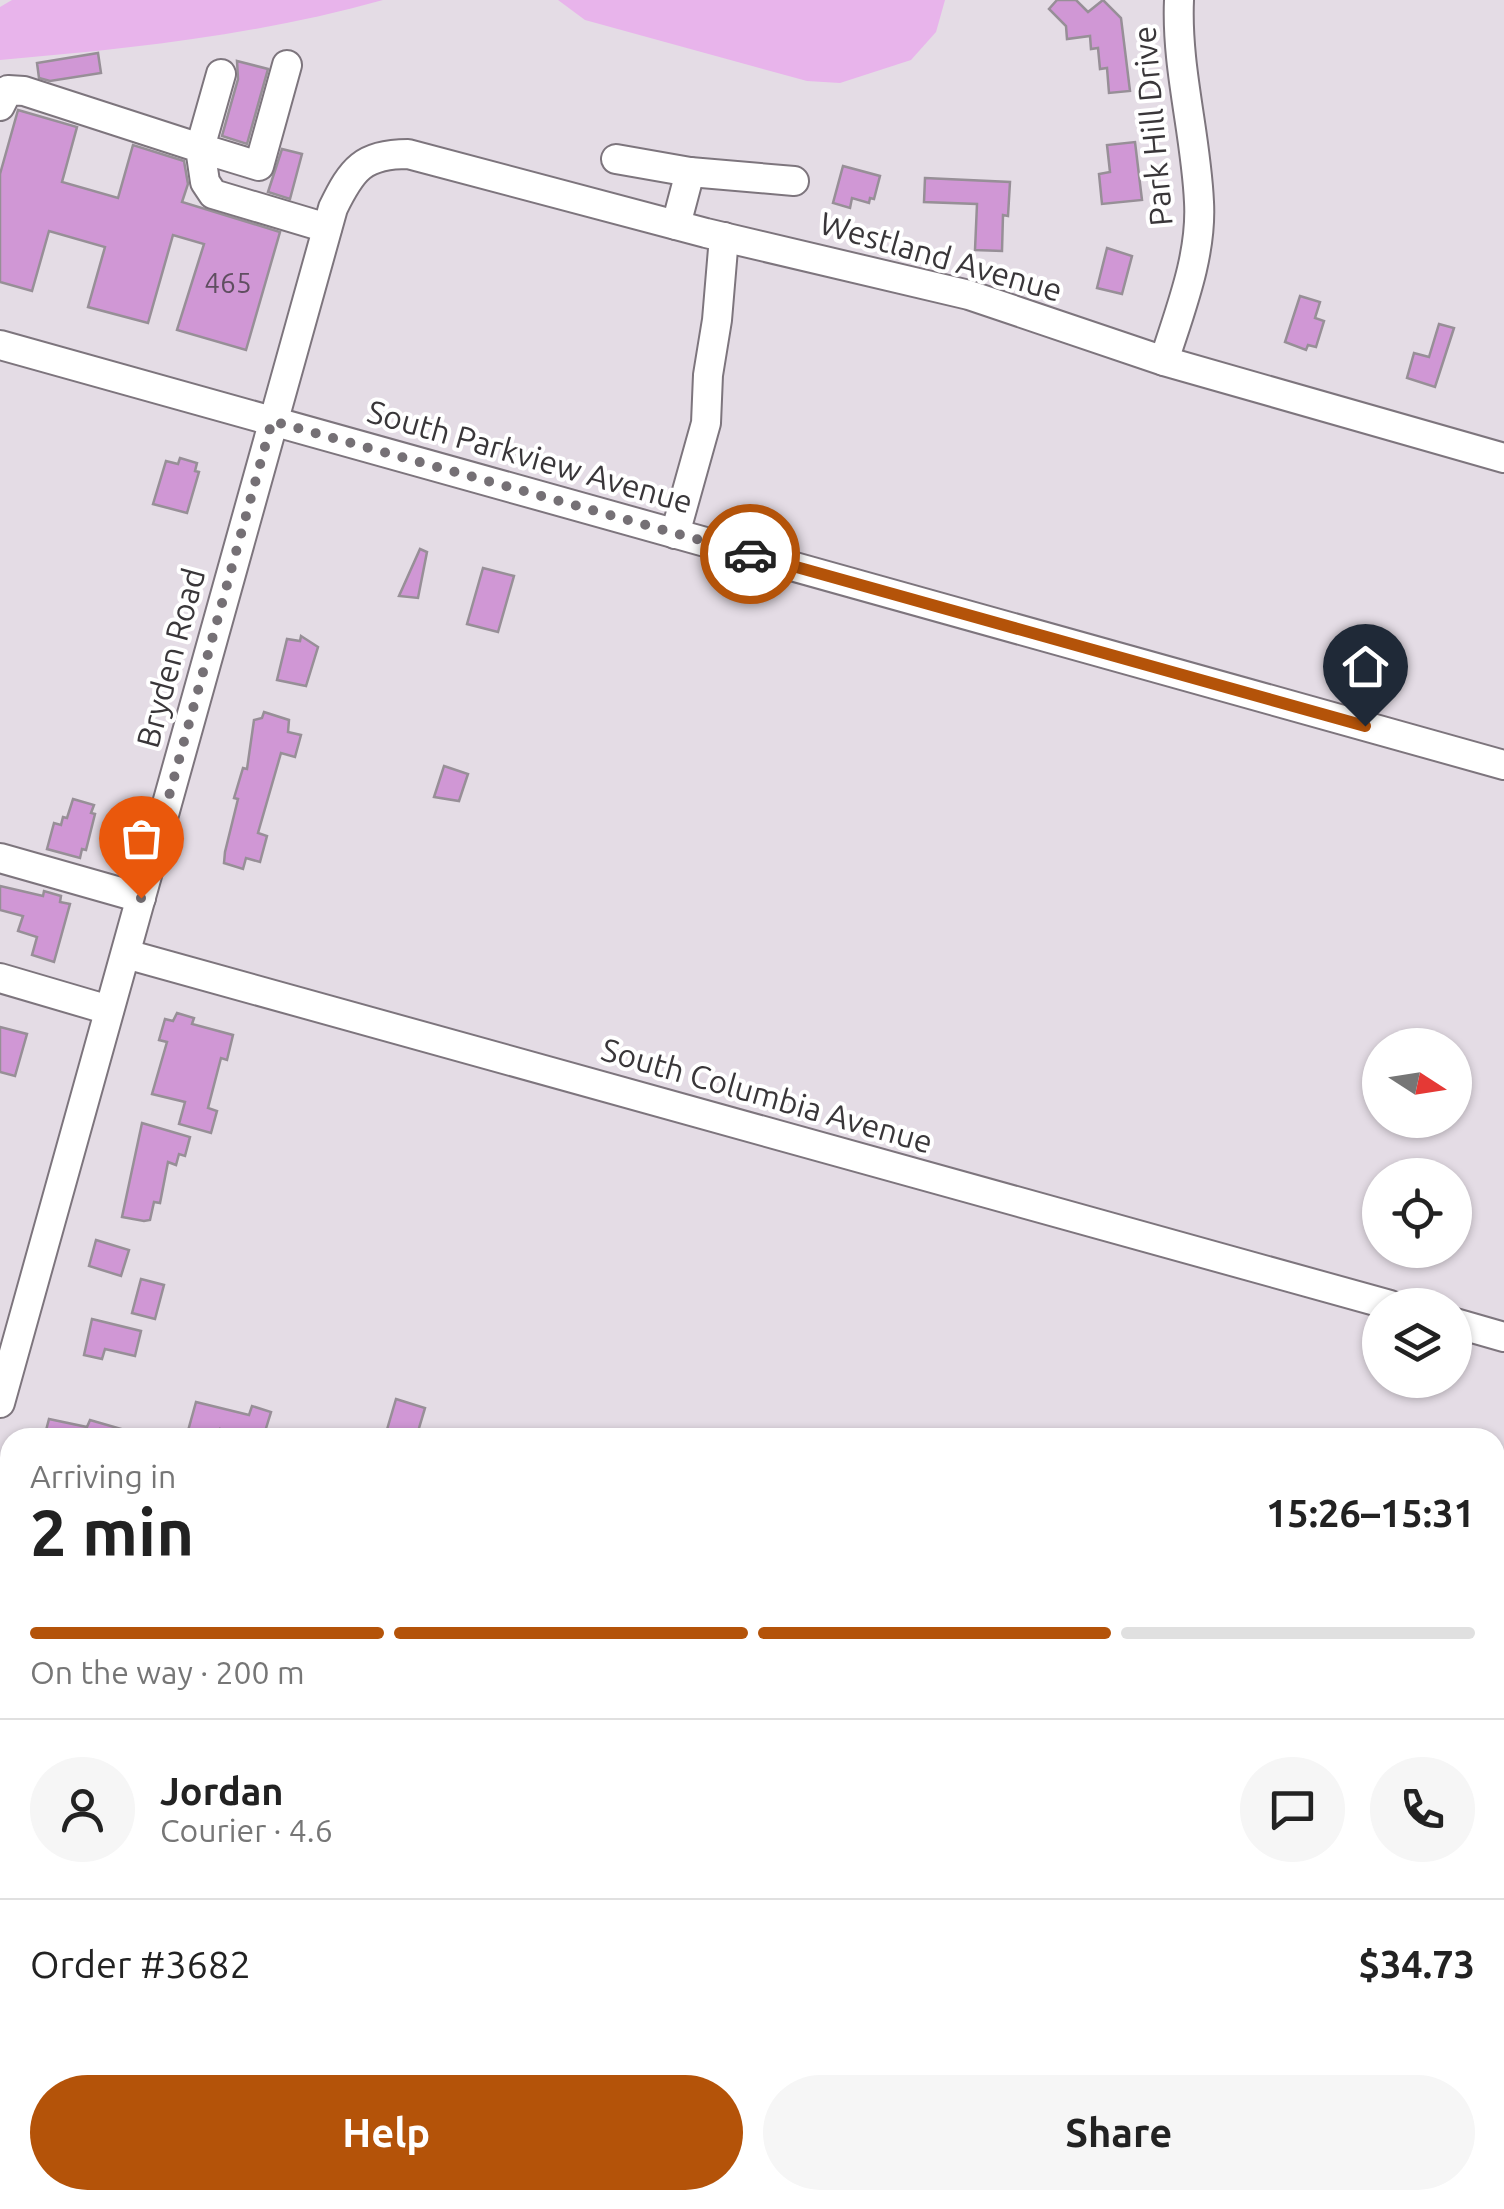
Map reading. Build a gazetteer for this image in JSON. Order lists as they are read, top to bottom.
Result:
{
  "streets": {
    "street": [
      "Park Hill Drive",
      "Westland Avenue",
      "South Parkview Avenue",
      "Bryden Road",
      "South Columbia Avenue"
    ]
  },
  "crossings": [
    ["Park Hill Drive", "Westland Avenue"],
    ["Westland Avenue", "Bryden Road"],
    ["South Parkview Avenue", "Bryden Road"],
    ["Bryden Road", "South Columbia Avenue"]
  ],
  "house_numbers": ["465"],
  "north": "right",
  "page": {
    "heading": ["2 min", "Arriving in", "15:26–15:31"],
    "panel": [
      "Jordan",
      "Courier · 4.6",
      "Order #3682",
      "$34.73"
    ],
    "bar": "On the way · 200 m",
    "buttons": ["Help", "Share"]
  }
}
